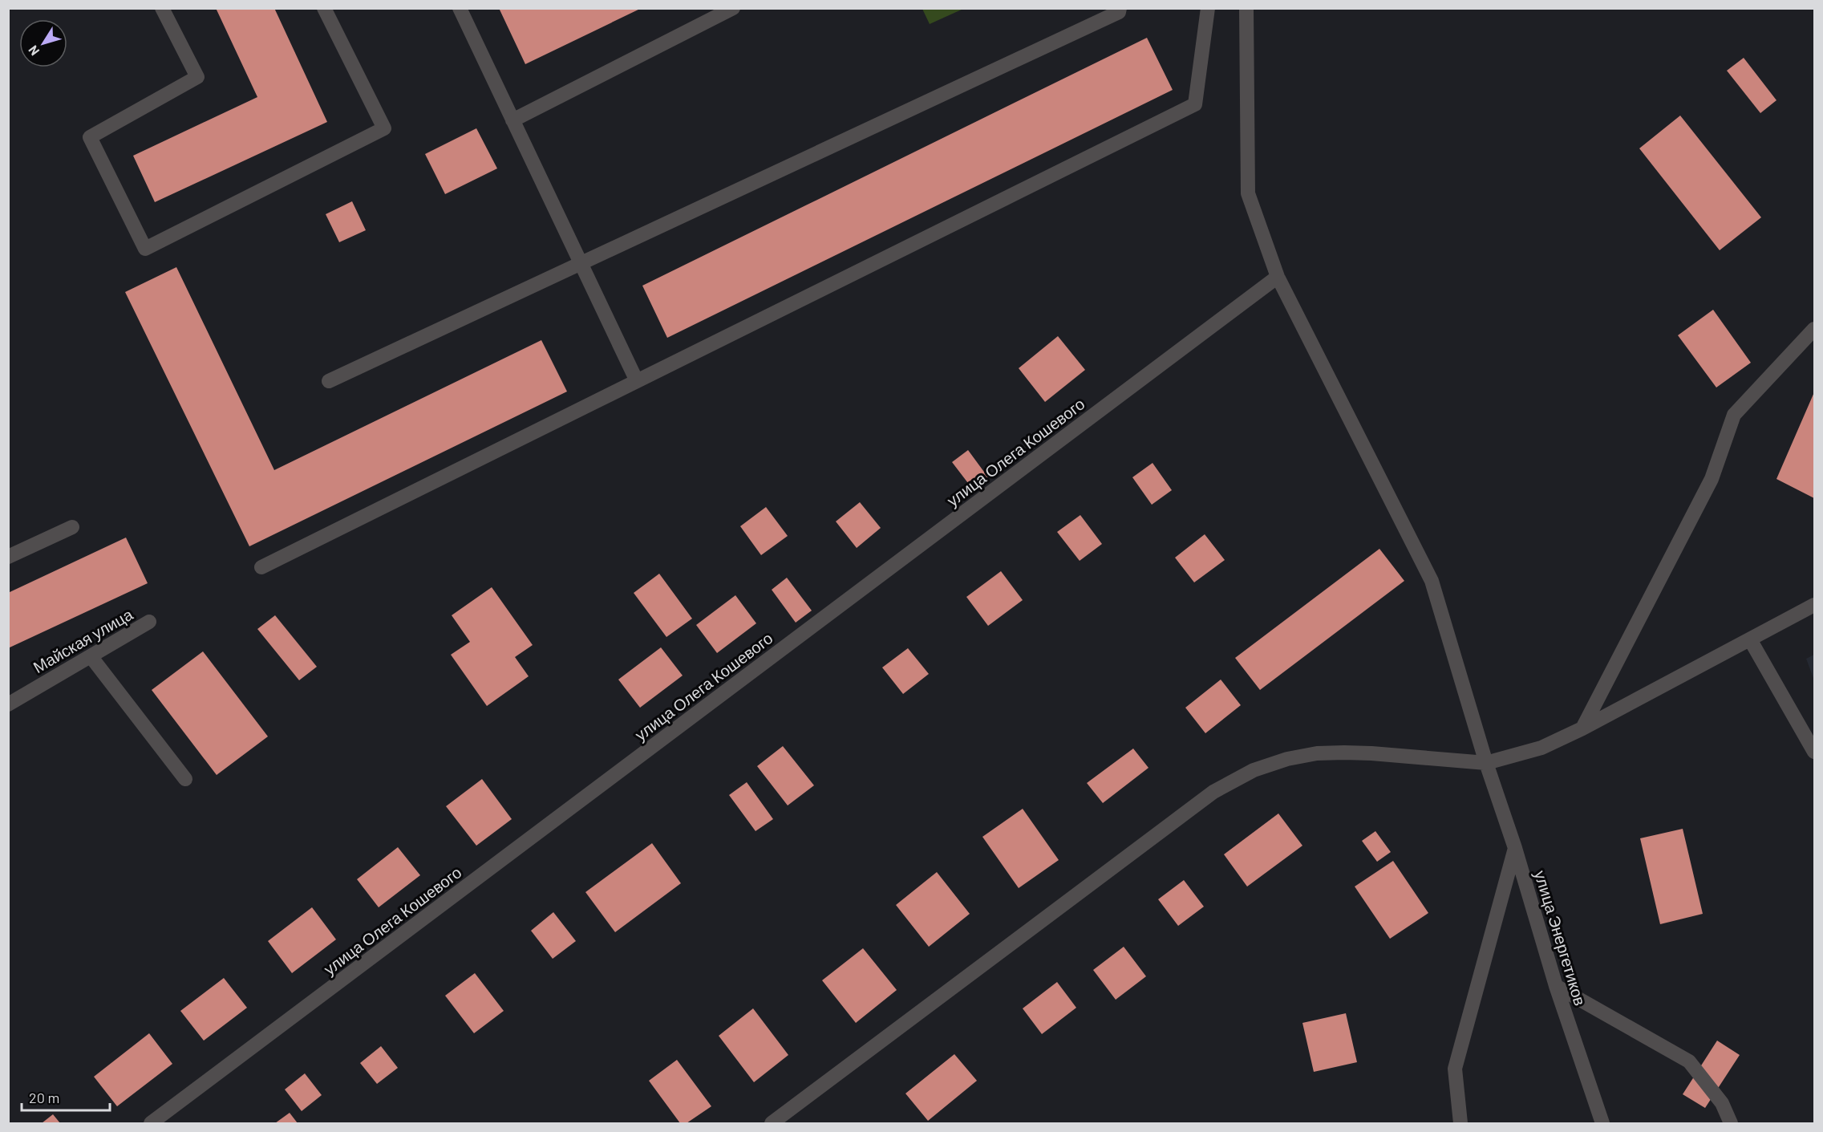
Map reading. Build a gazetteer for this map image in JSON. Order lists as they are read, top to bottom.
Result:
{
  "streets": {
    "street": ["улица Олега Кошевого", "Майская улица", "улица Энергетиков"]
  },
  "crossings": [
    ["улица Олега Кошевого", "улица Энергетиков"]
  ],
  "scale_bar": "20 m",
  "north": "bottom left"
}
